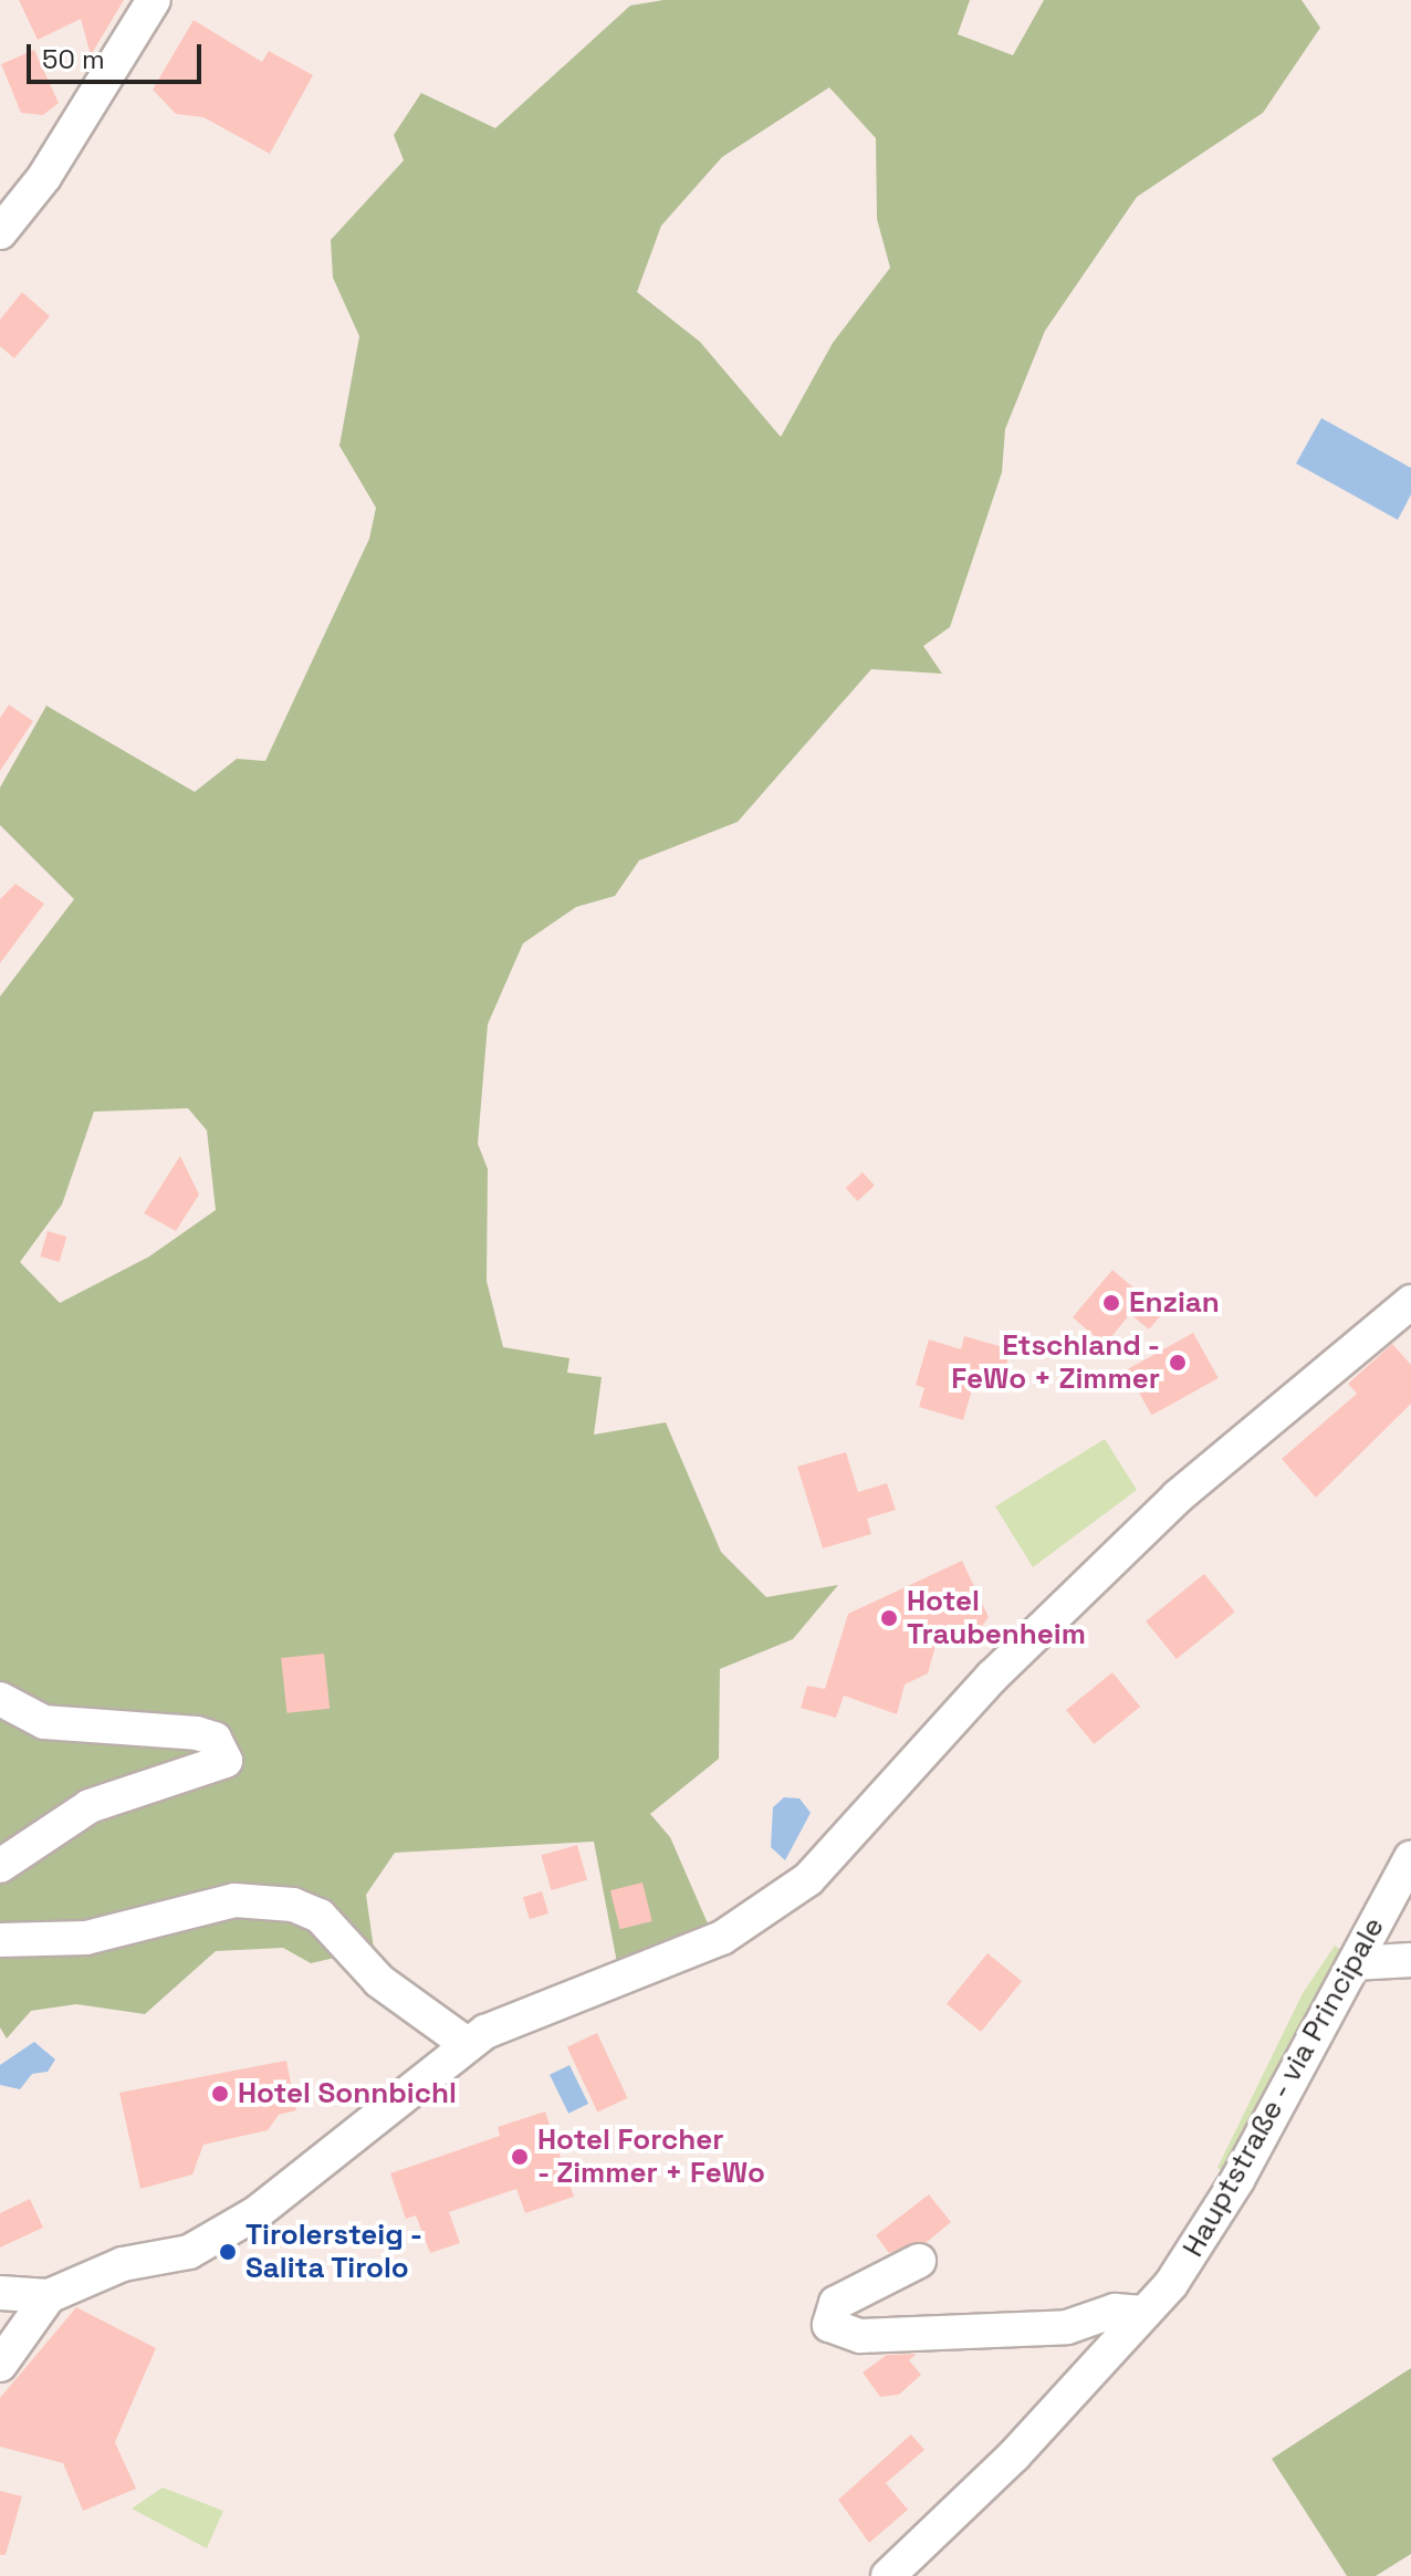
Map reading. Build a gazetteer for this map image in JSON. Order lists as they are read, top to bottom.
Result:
{
  "streets": {
    "street": ["Hauptstraße - via Principale"]
  },
  "places": [
    "Enzian",
    "Etschland - FeWo + Zimmer",
    "Hotel Traubenheim",
    "Hotel Sonnbichl",
    "Hotel Forcher - Zimmer + FeWo",
    "Tirolersteig - Salita Tirolo"
  ],
  "scale_bar": "50 m"
}
